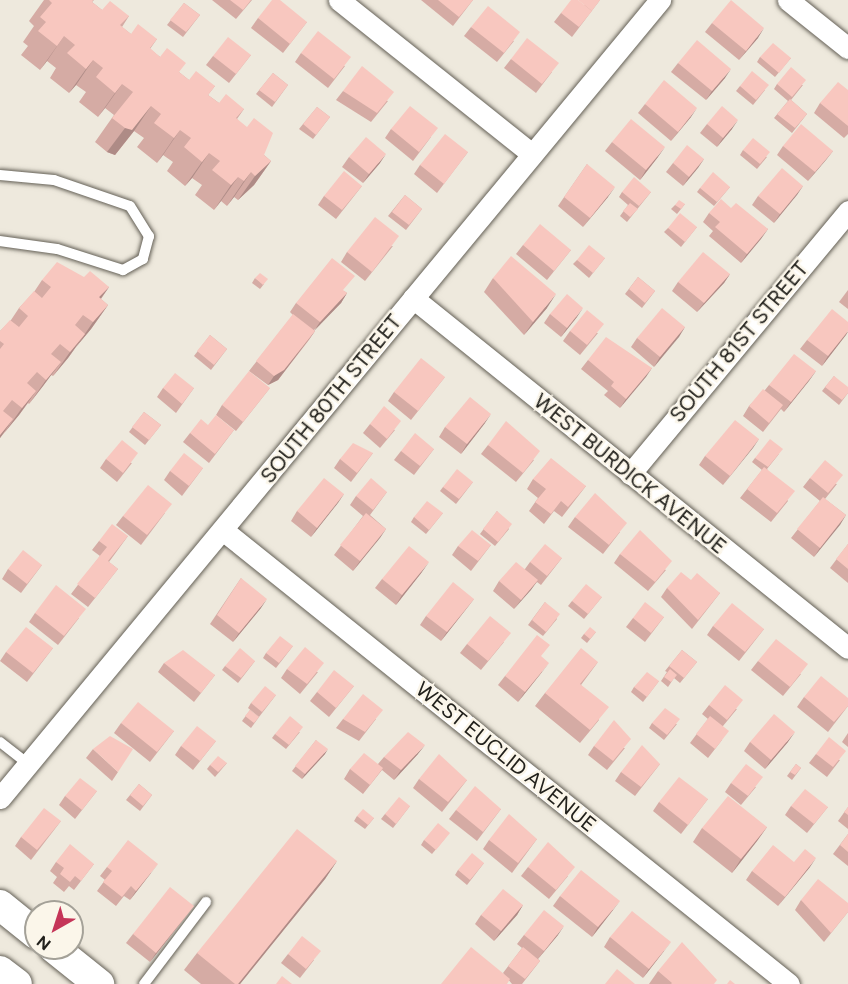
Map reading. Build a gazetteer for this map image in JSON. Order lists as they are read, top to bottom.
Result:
{
  "streets": {
    "street": [
      "SOUTH 81ST STREET",
      "SOUTH 80TH STREET",
      "WEST BURDICK AVENUE",
      "WEST EUCLID AVENUE"
    ]
  },
  "crossings": [
    ["SOUTH 81ST STREET", "WEST BURDICK AVENUE"],
    ["SOUTH 80TH STREET", "WEST BURDICK AVENUE"],
    ["SOUTH 80TH STREET", "WEST EUCLID AVENUE"]
  ],
  "north": "bottom left"
}
